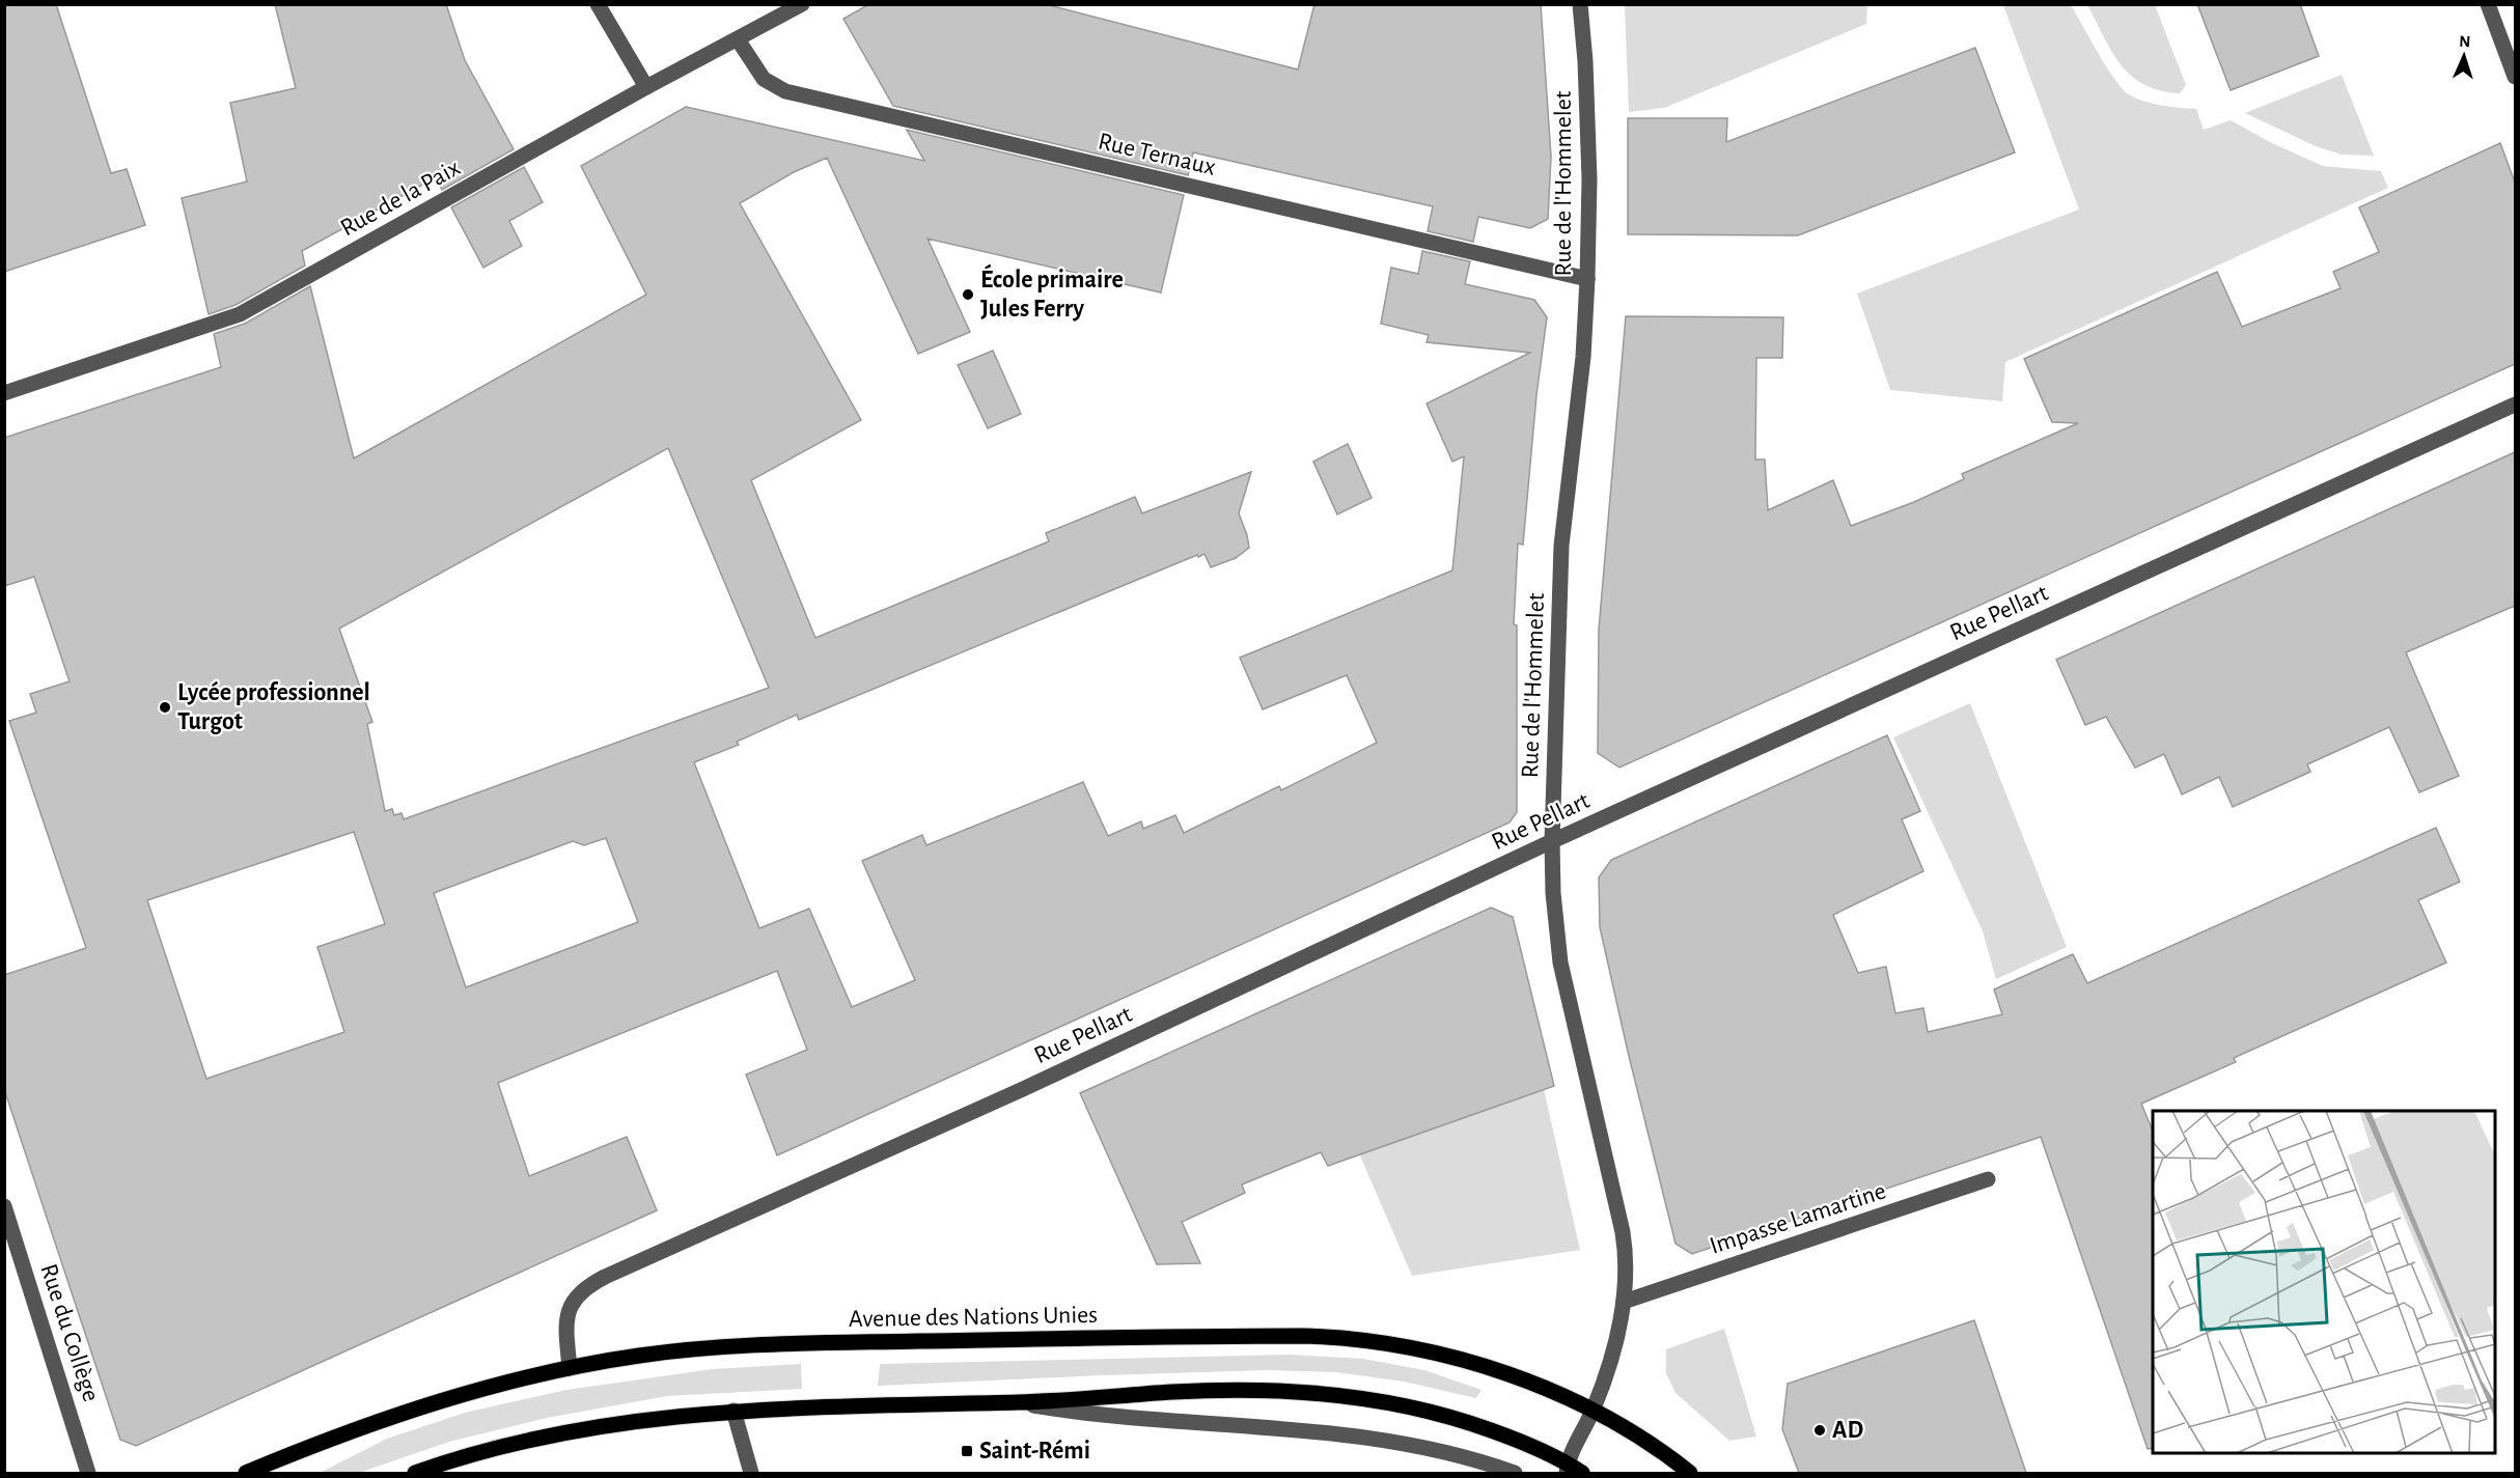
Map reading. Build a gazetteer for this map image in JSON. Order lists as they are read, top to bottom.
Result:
{
  "streets": {
    "main road": ["Avenue des Nations Unies"],
    "street": [
      "Rue Ternaux",
      "Rue de l'Hommelet",
      "Rue de la Paix",
      "Rue Pellart",
      "Impasse Lamartine",
      "Rue du Collège"
    ]
  },
  "crossings": [
    ["Rue Ternaux", "Rue de l'Hommelet"],
    ["Rue Ternaux", "Rue de la Paix"],
    ["Rue de l'Hommelet", "Rue Pellart"],
    ["Rue de l'Hommelet", "Impasse Lamartine"],
    ["Rue de l'Hommelet", "Avenue des Nations Unies"],
    ["Rue Pellart", "Avenue des Nations Unies"]
  ],
  "places": {
    "other": ["École primaire Jules Ferry", "Lycée professionnel Turgot", "AD"],
    "transit": ["Saint-Rémi"]
  },
  "north": "top"
}
